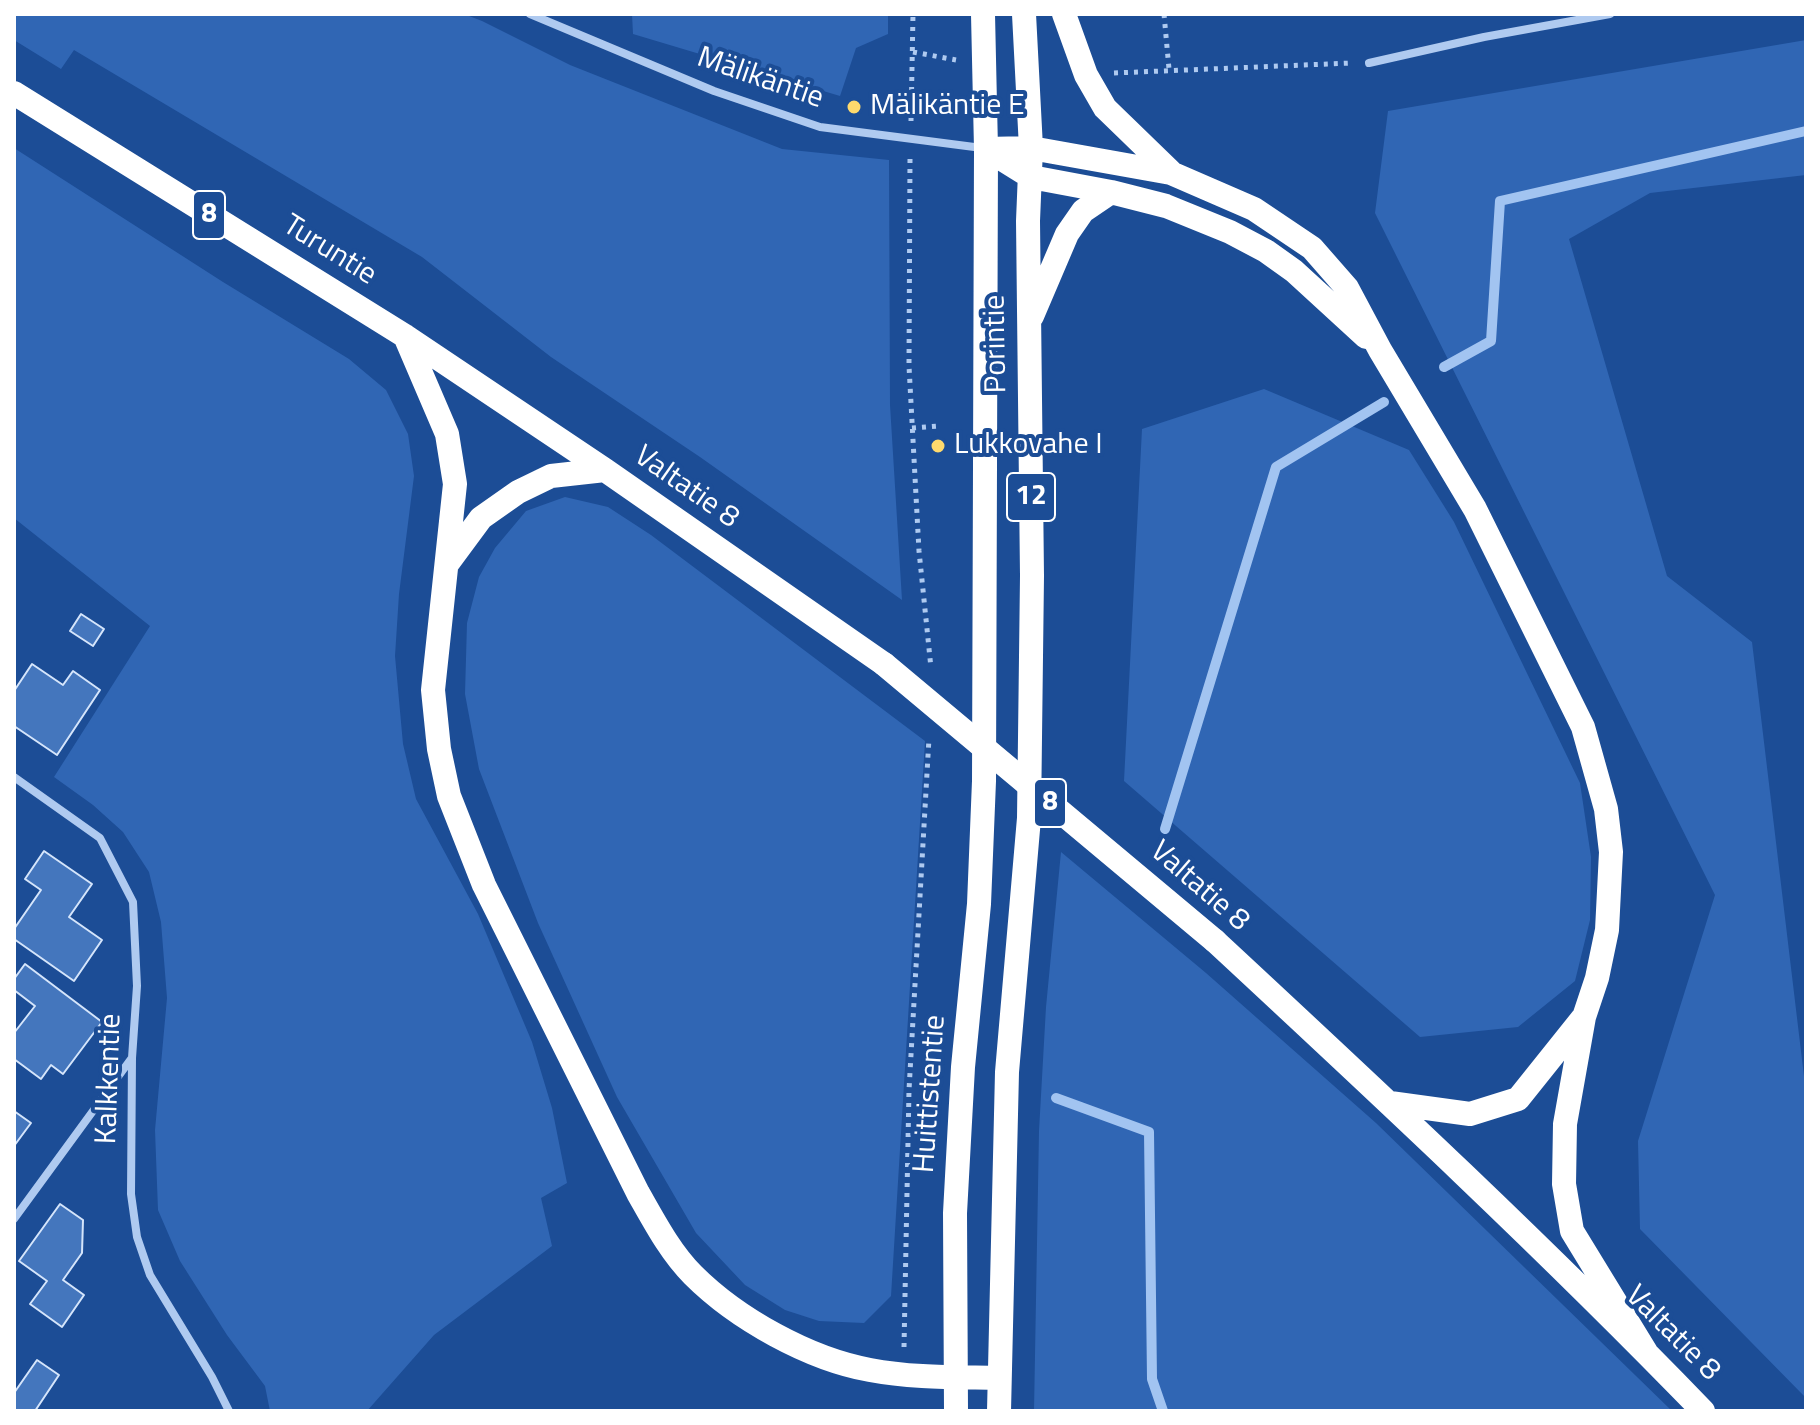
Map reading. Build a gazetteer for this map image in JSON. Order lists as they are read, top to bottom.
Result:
{
  "streets": {
    "highway": [
      "8",
      "Turuntie",
      "Porintie",
      "Valtatie 8",
      "12",
      "Huittistentie"
    ],
    "street": ["Mälikäntie", "Kalkkentie"]
  },
  "crossings": [
    ["Mälikäntie", "Porintie"],
    ["Turuntie", "Valtatie 8"],
    ["Porintie", "12"],
    ["Porintie", "Huittistentie"]
  ],
  "places": ["Mälikäntie E", "Lukkovahe I"]
}
